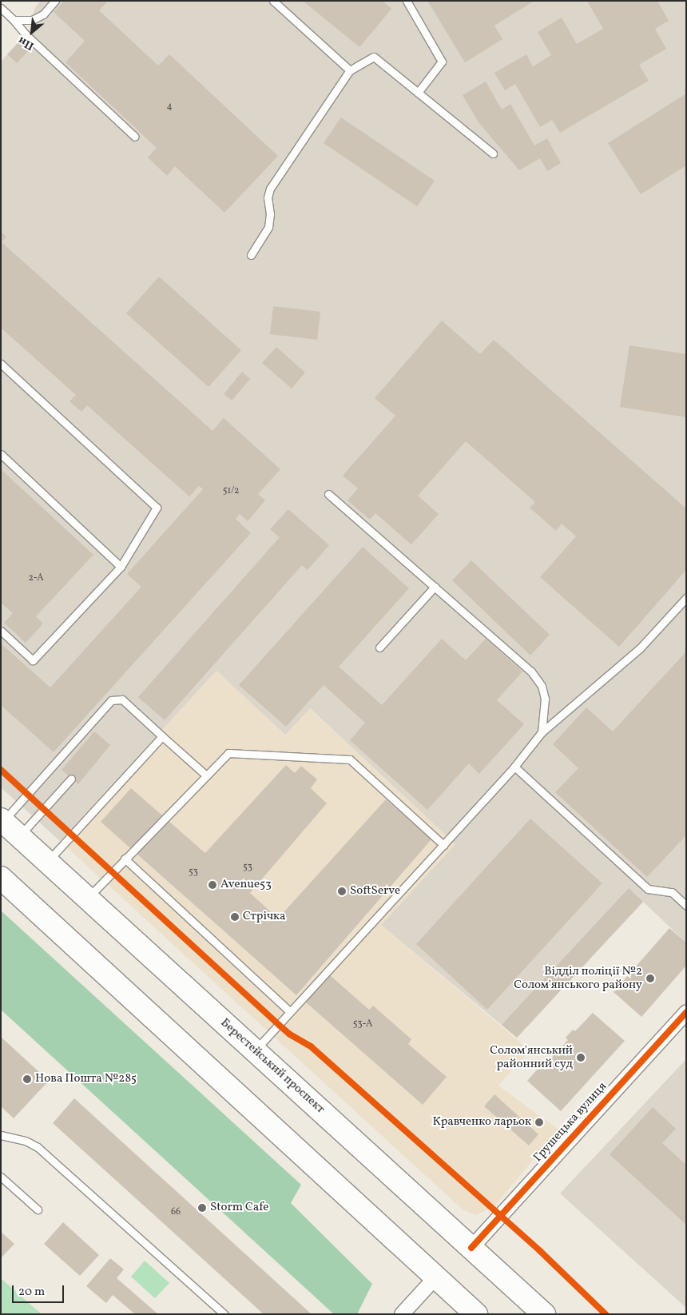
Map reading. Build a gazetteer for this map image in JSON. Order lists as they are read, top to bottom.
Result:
{
  "streets": {
    "main road": ["Берестейський проспект"],
    "street": ["Грушецька вулиця"]
  },
  "crossings": [
    ["Берестейський проспект", "Грушецька вулиця"]
  ],
  "places": [
    "Avenue53",
    "SoftServe",
    "Стрічка",
    "Відділ поліції №2 Солом'янського району",
    "Солом'янський районний суд",
    "Нова Пошта №285",
    "Кравченко ларьок",
    "Storm Cafe"
  ],
  "house_numbers": [
    "4",
    "51/2",
    "2-А",
    "53",
    "53",
    "53-А",
    "66"
  ],
  "scale_bar": "20 m",
  "north": "bottom left"
}
